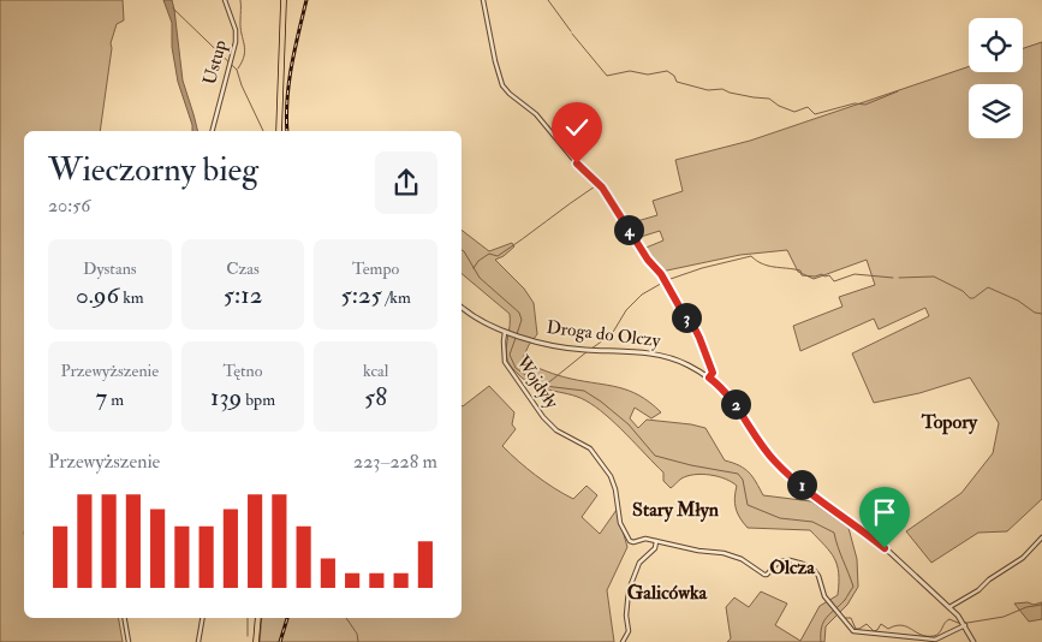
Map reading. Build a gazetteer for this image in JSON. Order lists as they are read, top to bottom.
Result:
{
  "streets": {
    "street": ["Ustup", "Droga do Olczy", "Wojdyły"]
  },
  "crossings": [
    ["Droga do Olczy", "Wojdyły"]
  ],
  "districts": [
    "Topory",
    "Stary Młyn",
    "Olcza",
    "Galicówka"
  ],
  "page": {
    "heading": ["Wieczorny bieg", "20:56"],
    "pins": [
      "4",
      "3",
      "2",
      "1"
    ],
    "stats": [
      ["Dystans", "0.96 km"],
      ["Czas", "5:12"],
      ["Tempo", "5:25 /km"],
      ["Przewyższenie", "7 m"],
      ["Tętno", "139 bpm"],
      ["kcal", "58"]
    ],
    "chart": ["Przewyższenie", "223–228 m"]
  }
}
